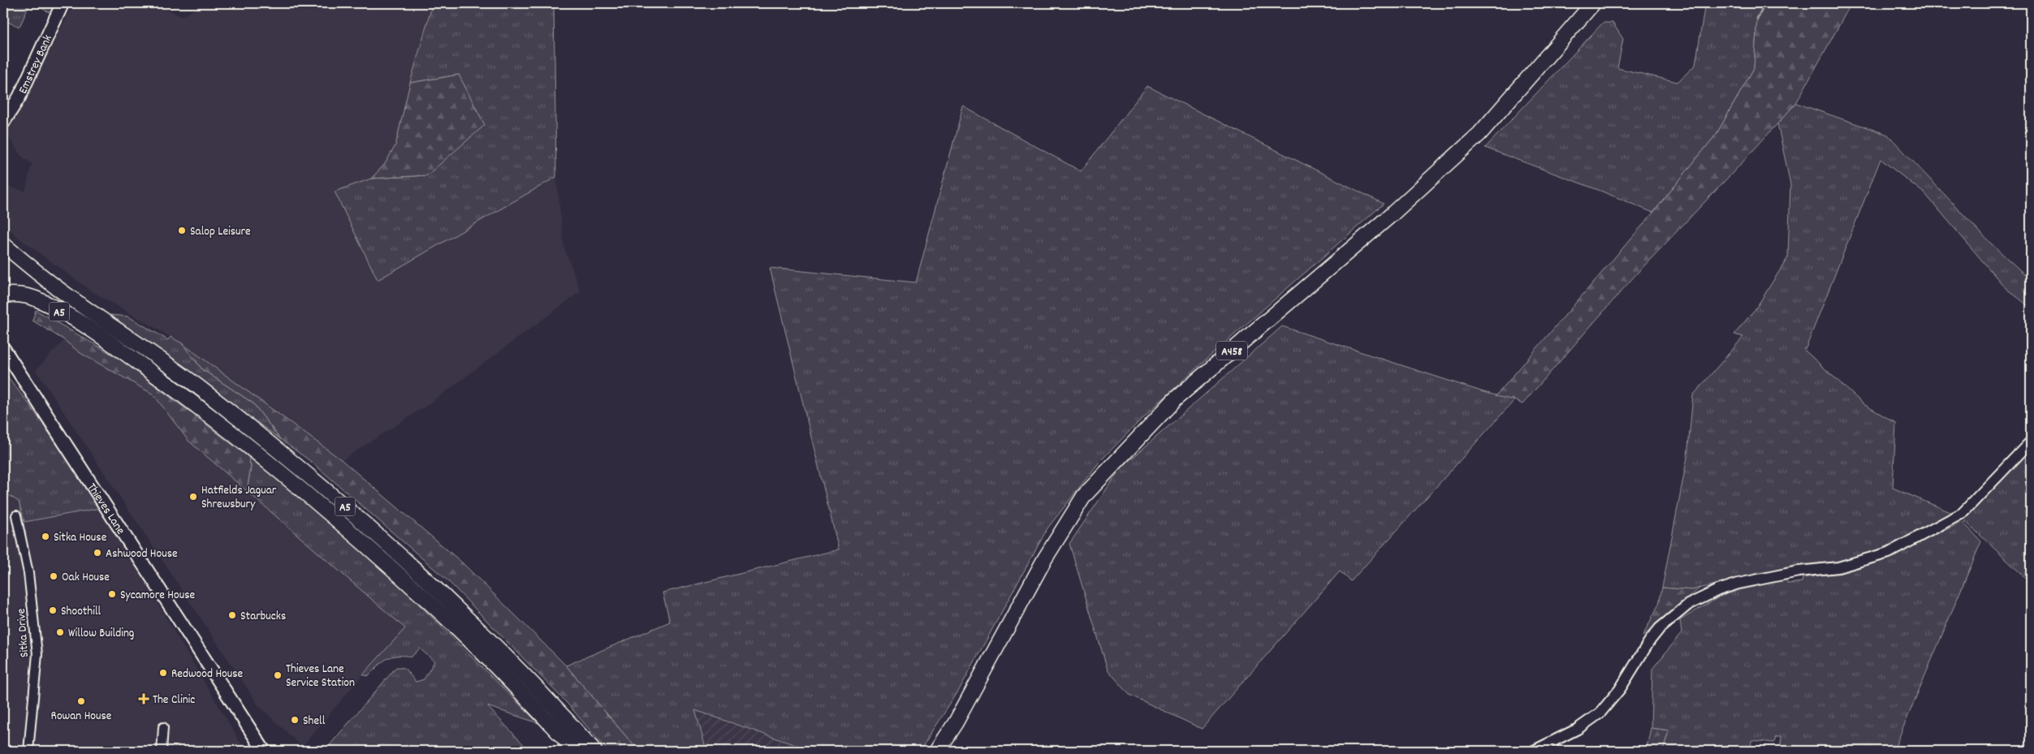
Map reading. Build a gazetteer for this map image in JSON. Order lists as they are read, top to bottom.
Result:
{
  "streets": {
    "highway": ["A5", "A458"],
    "main road": ["Emstrey Bank", "Thieves Lane"],
    "street": ["Sitka Drive"]
  },
  "places": {
    "other": [
      "Salop Leisure",
      "Hatfields Jaguar Shrewsbury",
      "Sitka House",
      "Ashwood House",
      "Oak House",
      "Sycamore House",
      "Shoothill",
      "Starbucks",
      "Willow Building",
      "Redwood House",
      "Thieves Lane Service Station",
      "Rowan House",
      "Shell"
    ],
    "health": ["The Clinic"]
  }
}
